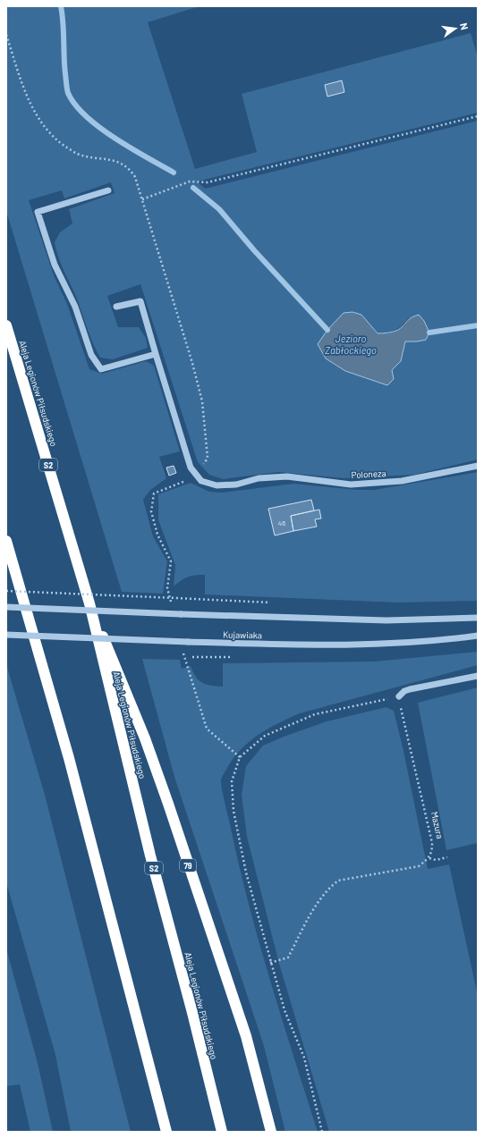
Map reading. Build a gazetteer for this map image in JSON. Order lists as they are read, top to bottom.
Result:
{
  "streets": {
    "highway": ["Aleja Legionów Piłsudskiego", "S2", "79"],
    "street": ["Poloneza", "Kujawiaka"],
    "path": ["Mazura"]
  },
  "crossings": [
    ["Aleja Legionów Piłsudskiego", "79"]
  ],
  "water": ["Jezioro Zabłockiego"],
  "house_numbers": ["46"],
  "north": "right"
}
